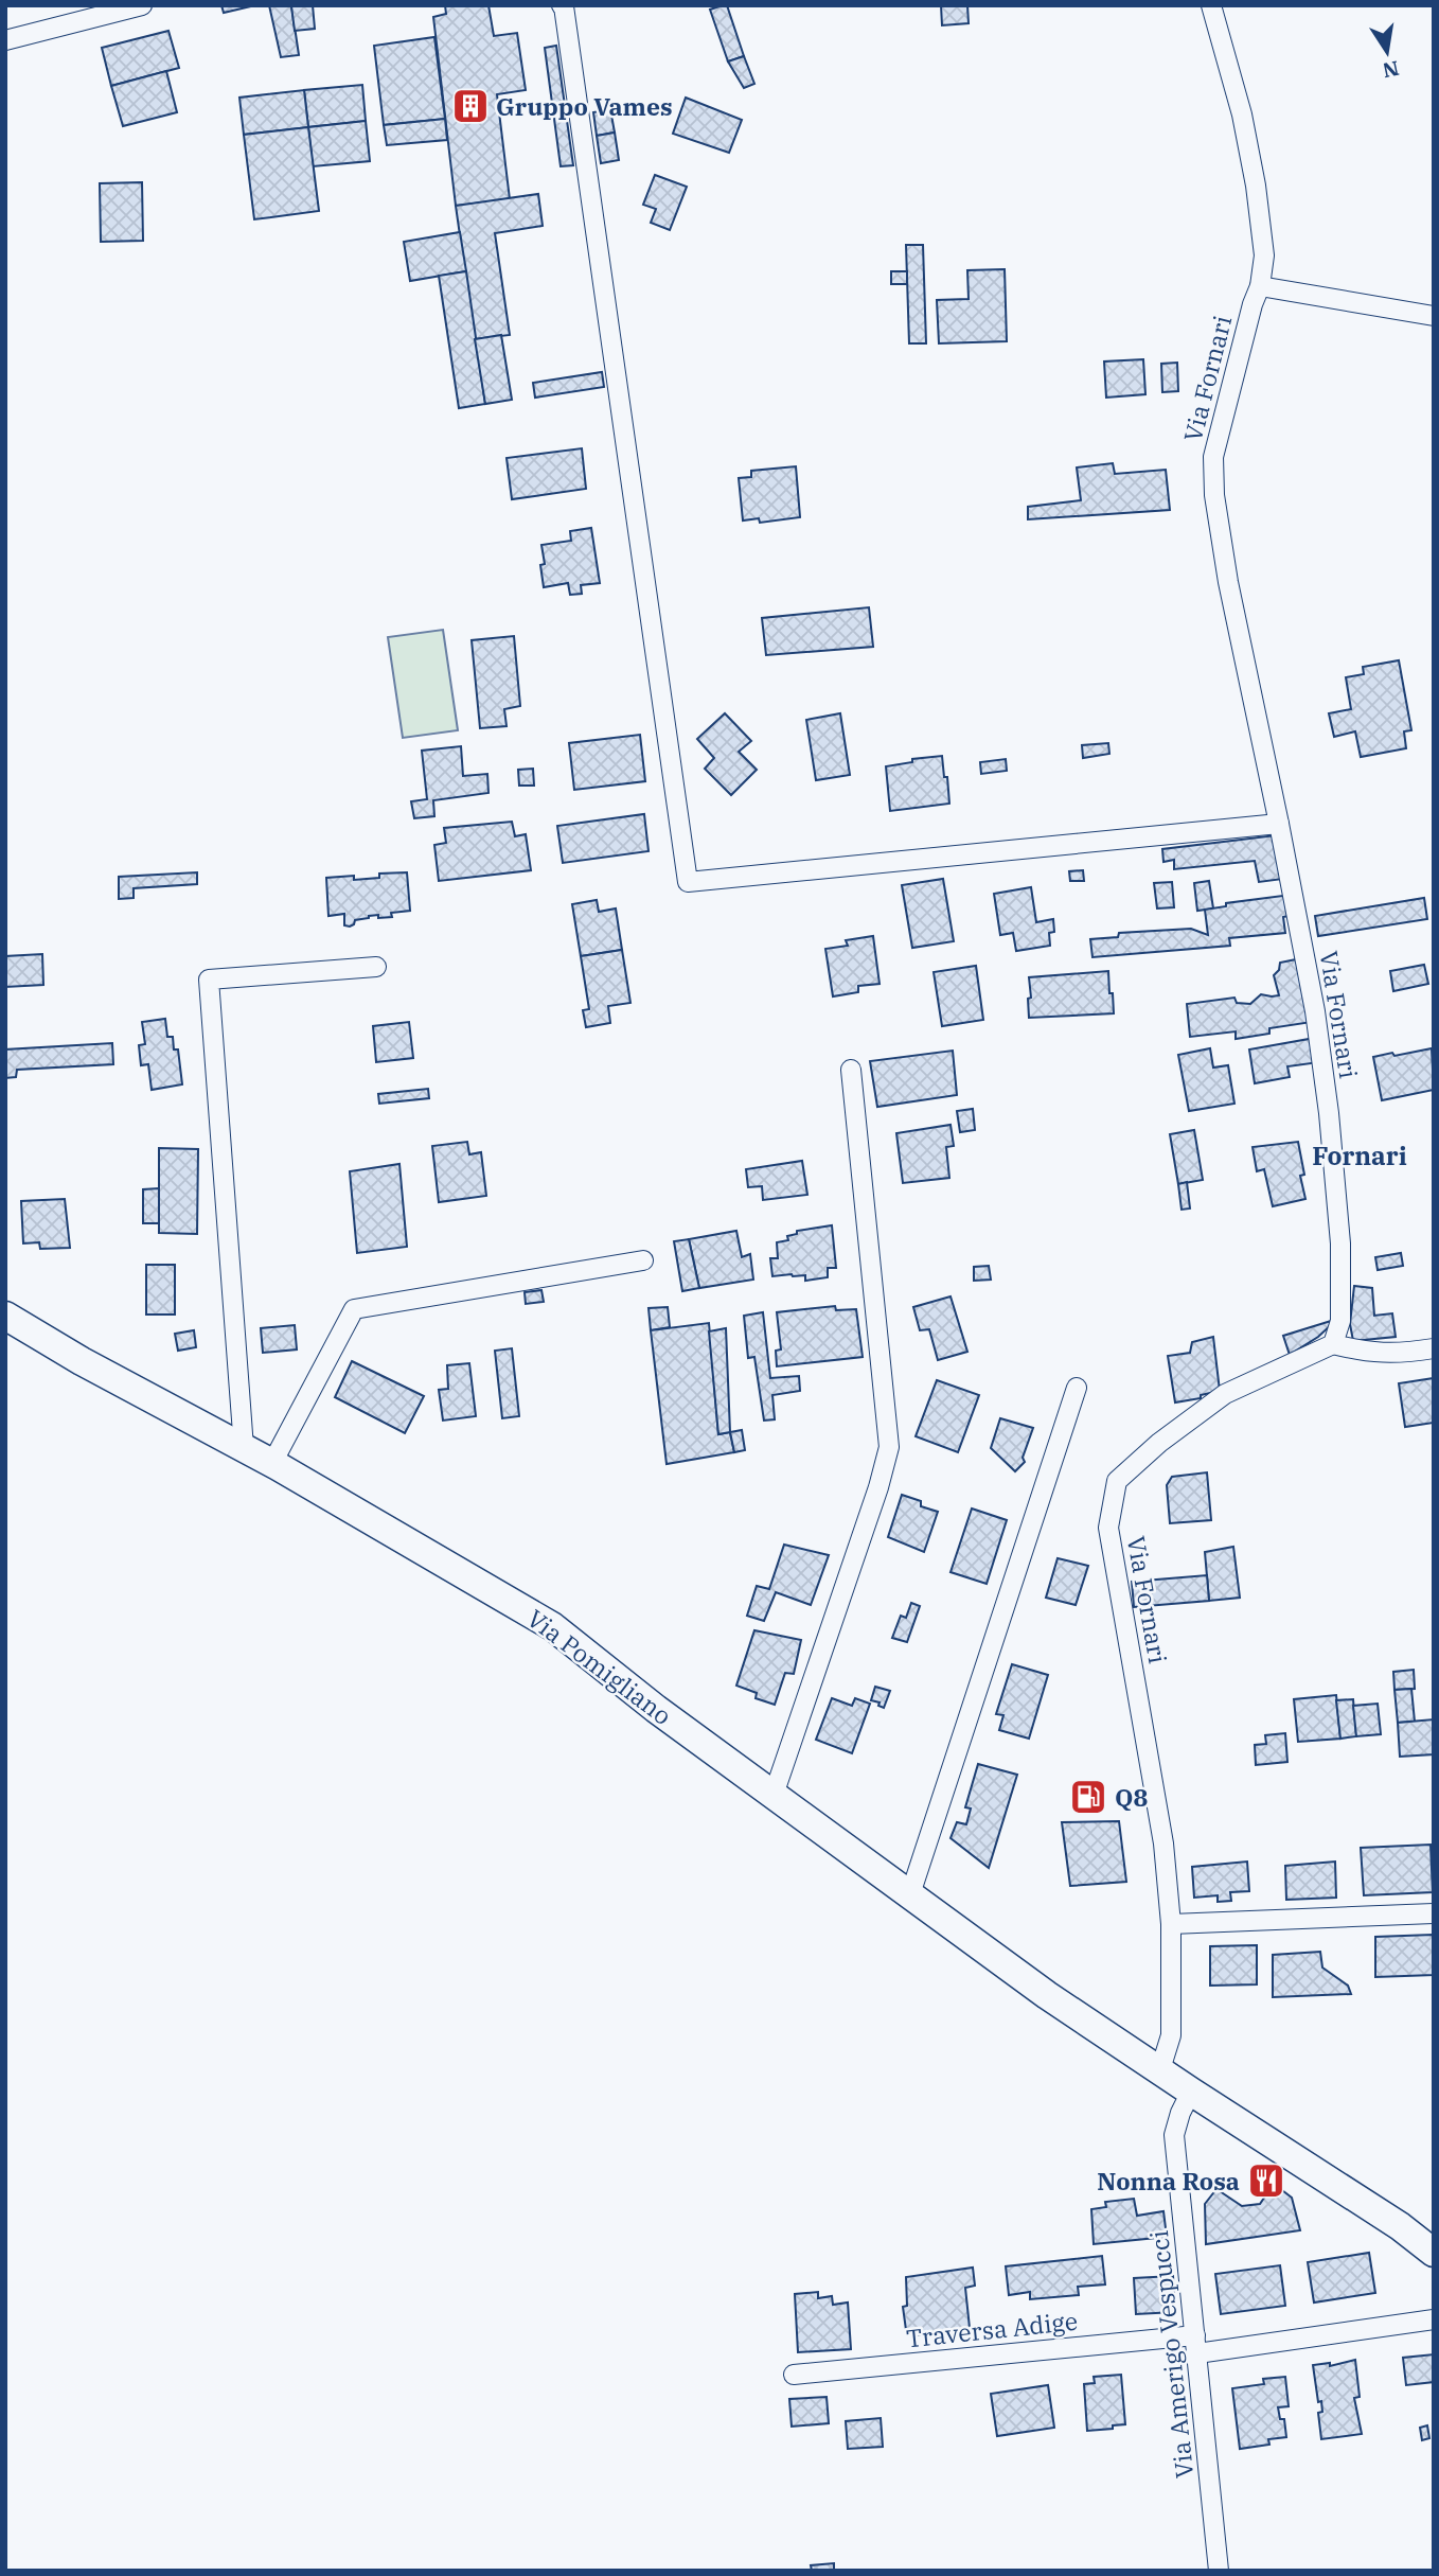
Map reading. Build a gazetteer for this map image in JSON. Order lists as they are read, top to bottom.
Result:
{
  "streets": {
    "street": [
      "Via Fornari",
      "Via Pomigliano",
      "Traversa Adige",
      "Via Amerigo Vespucci"
    ]
  },
  "crossings": [
    ["Via Fornari", "Via Pomigliano"],
    ["Via Pomigliano", "Via Amerigo Vespucci"],
    ["Traversa Adige", "Via Amerigo Vespucci"]
  ],
  "districts": ["Fornari"],
  "places": {
    "building": ["Gruppo Vames"],
    "fuel station": ["Q8"],
    "restaurant": ["Nonna Rosa"]
  },
  "north": "bottom"
}
